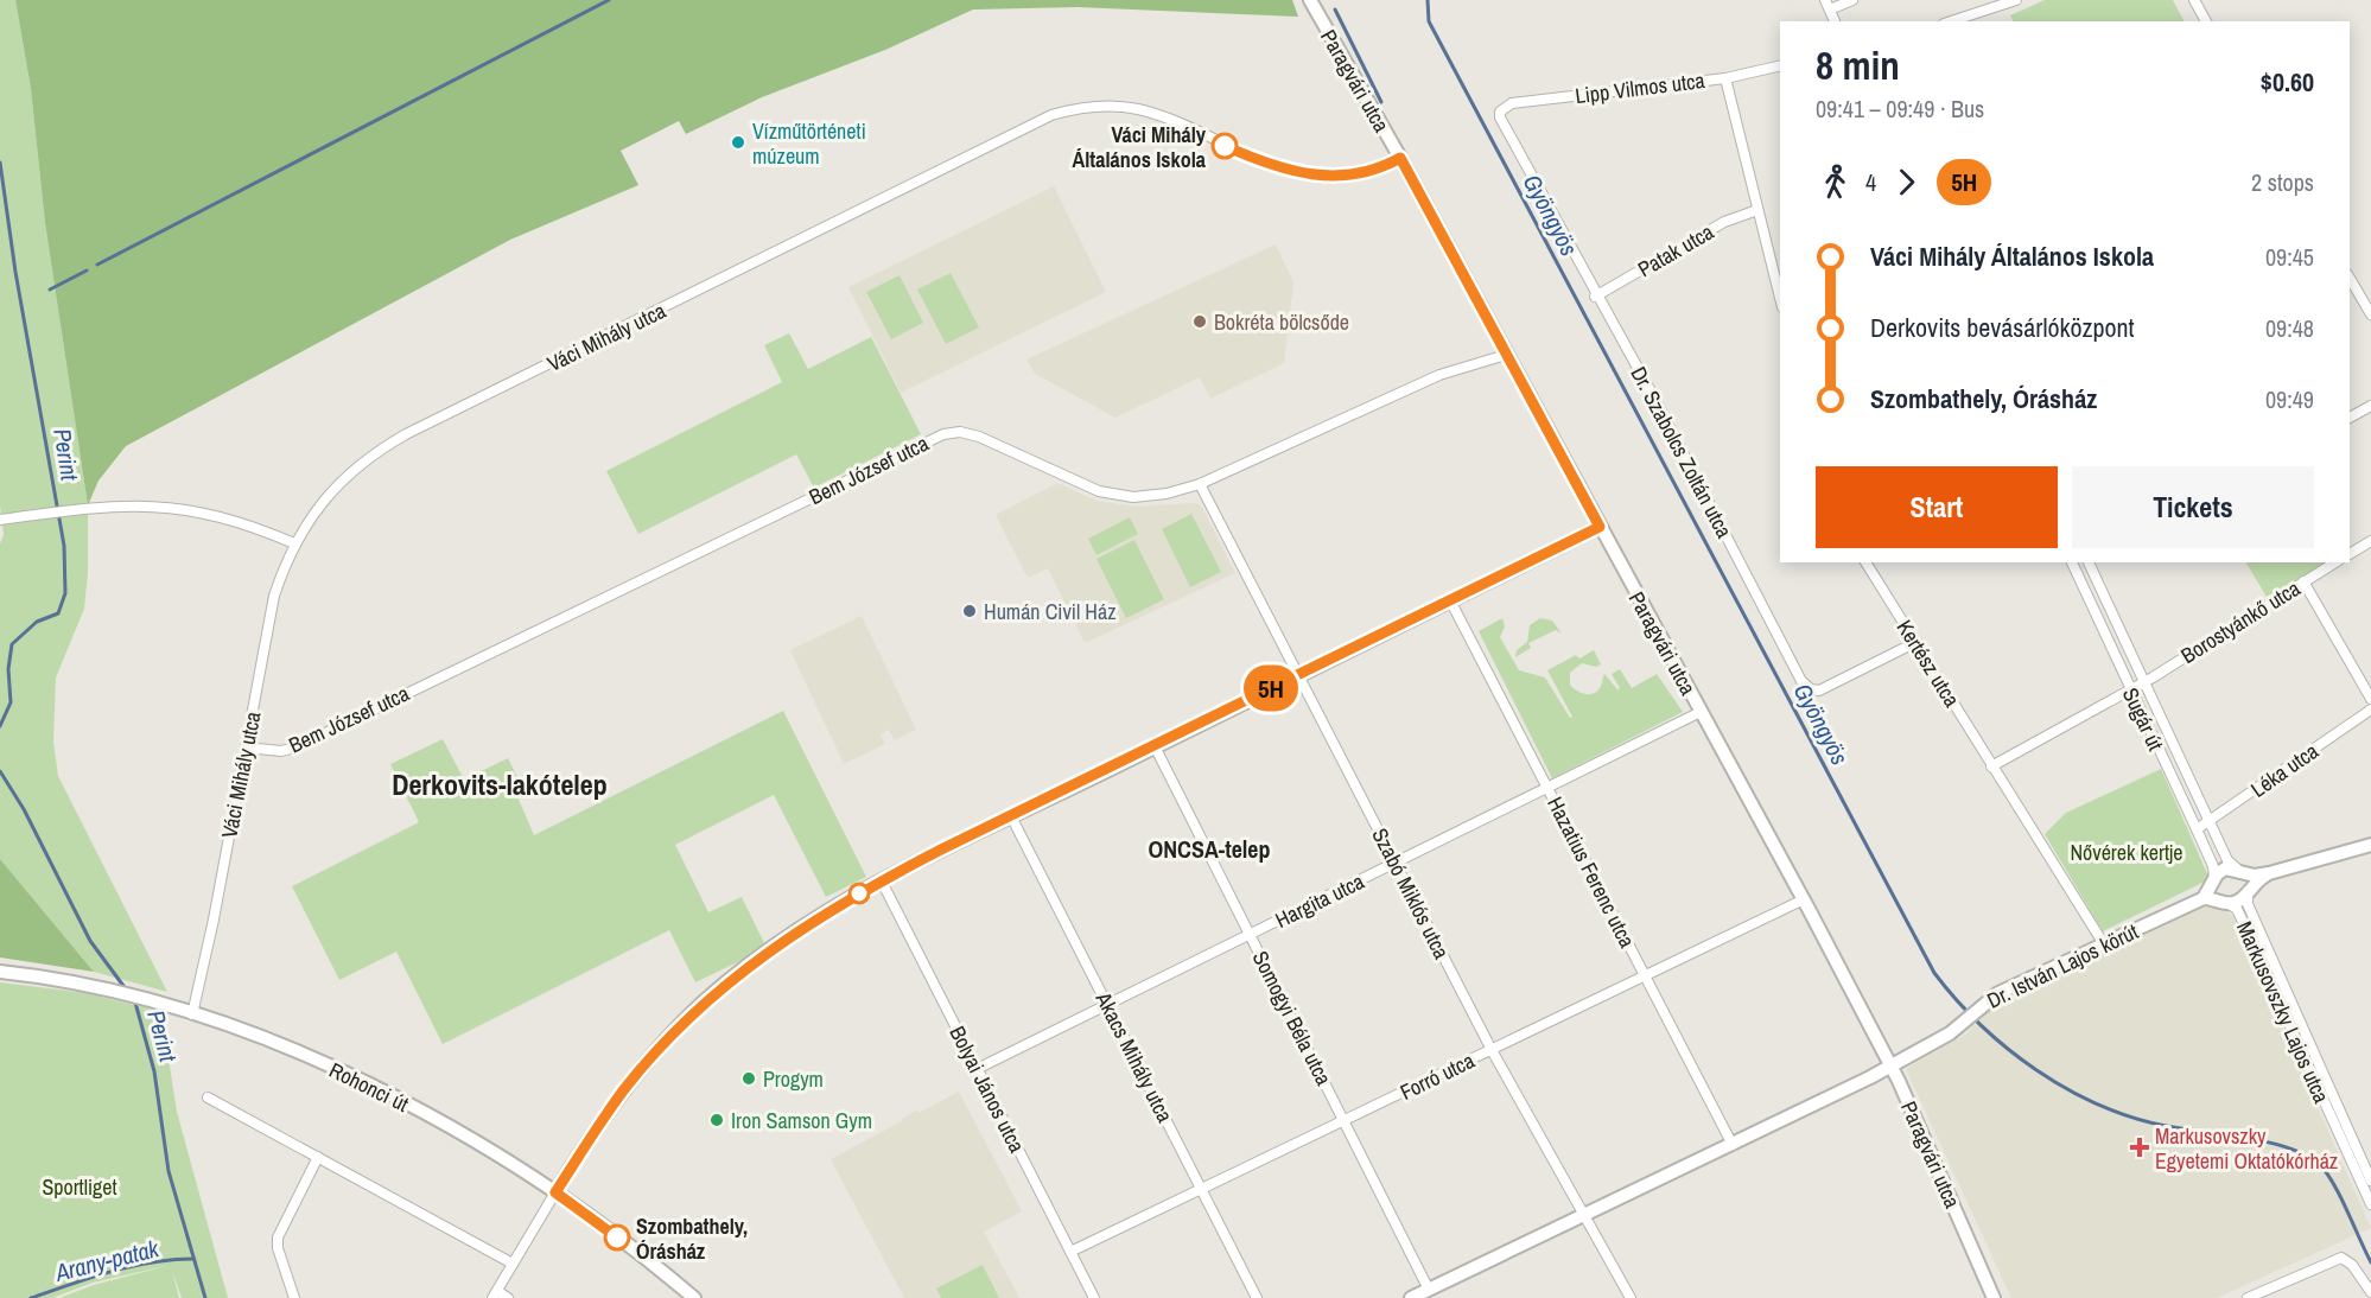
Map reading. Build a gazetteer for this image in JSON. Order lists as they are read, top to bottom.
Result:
{
  "streets": {
    "street": [
      "Paragvári utca",
      "Lipp Vilmos utca",
      "Patak utca",
      "Váci Mihály utca",
      "Dr. Szabolcs Zoltán utca",
      "Bem József utca",
      "Borostyánkő utca",
      "Kertész utca",
      "Sugár út",
      "Léka utca",
      "Hazatius Ferenc utca",
      "Szabó Miklós utca",
      "Hargita utca",
      "Dr. István Lajos körút",
      "Markusovszky Lajos utca",
      "Somogyi Béla utca",
      "Akacs Mihály utca",
      "Forró utca",
      "Rohonci út",
      "Bolyai János utca"
    ]
  },
  "crossings": [
    ["Paragvári utca", "Váci Mihály utca"],
    ["Paragvári utca", "Bem József utca"],
    ["Paragvári utca", "Hargita utca"],
    ["Paragvári utca", "Dr. István Lajos körút"],
    ["Paragvári utca", "Forró utca"],
    ["Lipp Vilmos utca", "Dr. Szabolcs Zoltán utca"],
    ["Patak utca", "Dr. Szabolcs Zoltán utca"],
    ["Váci Mihály utca", "Bem József utca"],
    ["Váci Mihály utca", "Rohonci út"],
    ["Dr. Szabolcs Zoltán utca", "Kertész utca"],
    ["Bem József utca", "Szabó Miklós utca"],
    ["Borostyánkő utca", "Kertész utca"],
    ["Borostyánkő utca", "Sugár út"],
    ["Kertész utca", "Dr. István Lajos körút"],
    ["Sugár út", "Léka utca"],
    ["Sugár út", "Dr. István Lajos körút"],
    ["Sugár út", "Markusovszky Lajos utca"],
    ["Hazatius Ferenc utca", "Hargita utca"],
    ["Hazatius Ferenc utca", "Dr. István Lajos körút"],
    ["Hazatius Ferenc utca", "Forró utca"],
    ["Szabó Miklós utca", "Hargita utca"],
    ["Szabó Miklós utca", "Dr. István Lajos körút"],
    ["Szabó Miklós utca", "Forró utca"],
    ["Hargita utca", "Somogyi Béla utca"],
    ["Hargita utca", "Akacs Mihály utca"],
    ["Hargita utca", "Bolyai János utca"],
    ["Dr. István Lajos körút", "Markusovszky Lajos utca"],
    ["Dr. István Lajos körút", "Somogyi Béla utca"],
    ["Somogyi Béla utca", "Forró utca"],
    ["Akacs Mihály utca", "Forró utca"],
    ["Forró utca", "Bolyai János utca"]
  ],
  "districts": ["Derkovits-lakótelep", "ONCSA-telep"],
  "water": ["Gyöngyös", "Perint", "Arany-patak"],
  "parks": ["Nővérek kertje", "Sportliget"],
  "places": {
    "other": [
      "Vízműtörténeti múzeum",
      "Váci Mihály Általános Iskola",
      "Bokréta bölcsőde",
      "Humán Civil Ház",
      "Progym",
      "Iron Samson Gym",
      "Szombathely, Órásház"
    ],
    "health": ["Markusovszky Egyetemi Oktatókórház"]
  },
  "lines": ["bus line 5H"],
  "page": {
    "on_map": "5H",
    "heading": ["8 min", "09:41 – 09:49 · Bus", "$0.60"],
    "legs": ["4", "5H", "2 stops"],
    "list": [
      {
        "name": "Váci Mihály Általános Iskola",
        "value": "09:45"
      },
      {
        "name": "Derkovits bevásárlóközpont",
        "value": "09:48"
      },
      {
        "name": "Szombathely, Órásház",
        "value": "09:49"
      }
    ],
    "buttons": ["Start", "Tickets"]
  }
}
